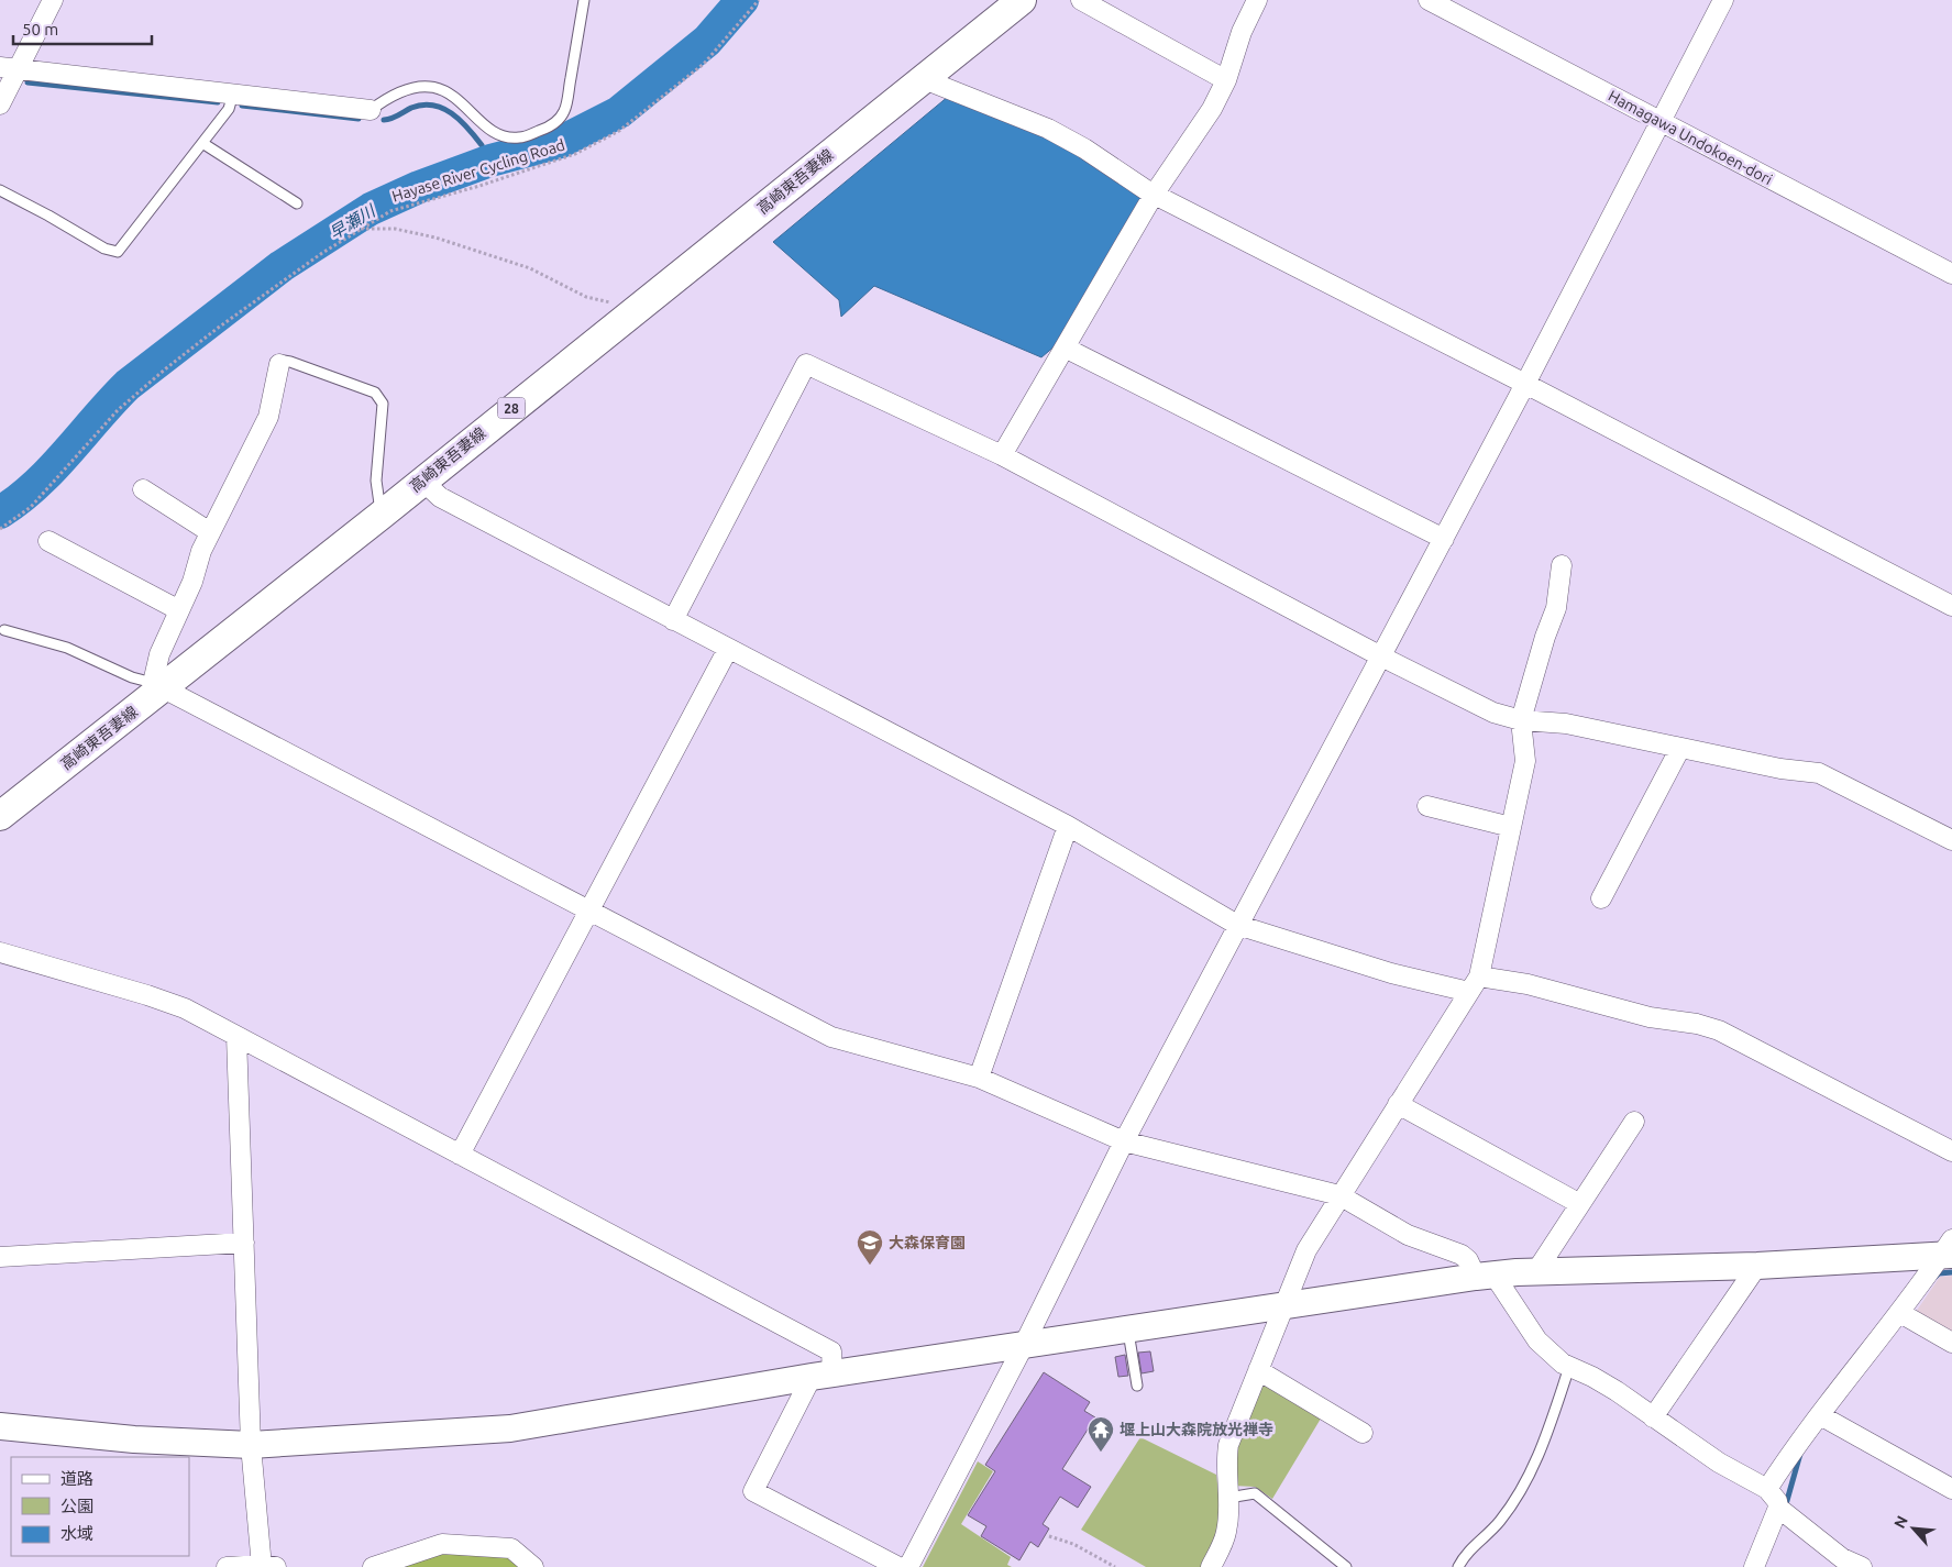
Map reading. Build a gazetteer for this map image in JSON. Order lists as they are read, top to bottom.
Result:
{
  "streets": {
    "main road": ["高崎東吾妻線", "28"],
    "street": ["Hamagawa Undokoen-dori"],
    "path": ["Hayase River Cycling Road"]
  },
  "water": ["早瀬川"],
  "places": {
    "school or university": ["大森保育園"],
    "temple": ["堰上山大森院放光禅寺"]
  },
  "legend": ["道路", "公園", "水域"],
  "scale_bar": "50 m",
  "north": "top left"
}
